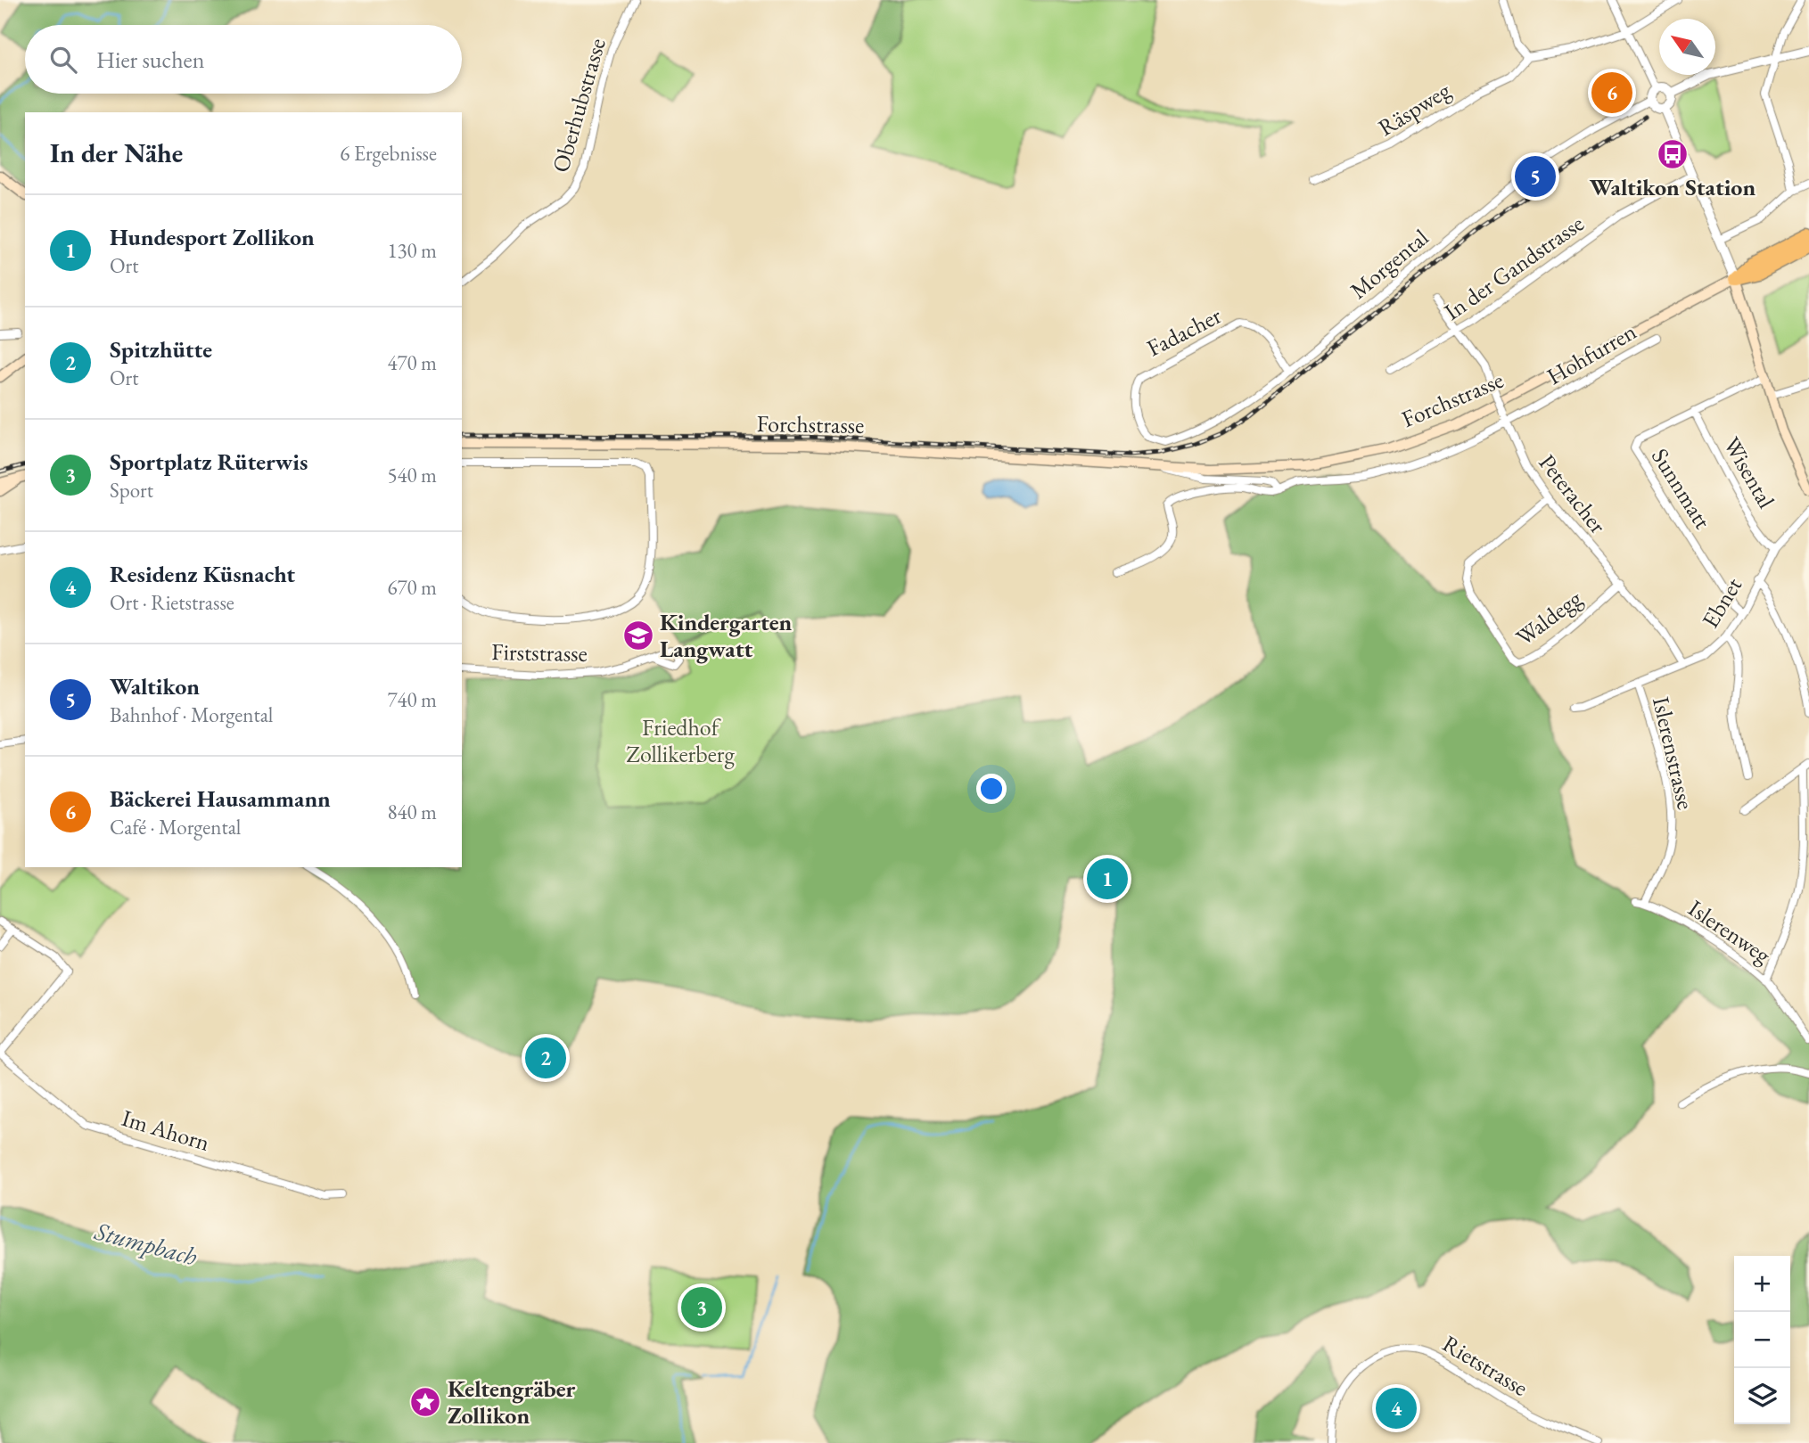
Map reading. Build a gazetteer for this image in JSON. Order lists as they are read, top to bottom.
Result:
{
  "streets": {
    "highway": ["Forchstrasse"],
    "street": [
      "Oberhubstrasse",
      "Räspweg",
      "Morgental",
      "In der Gandstrasse",
      "Fadacher",
      "Hohfurren",
      "Wisental",
      "Sunnmatt",
      "Peteracher",
      "Ebnet",
      "Waldegg",
      "Firststrasse",
      "Islerenstrasse",
      "Islerenweg",
      "Im Ahorn",
      "Rietstrasse"
    ]
  },
  "crossings": [
    ["Morgental", "Fadacher"],
    ["In der Gandstrasse", "Peteracher"],
    ["Hohfurren", "Forchstrasse"],
    ["Hohfurren", "Peteracher"],
    ["Wisental", "Sunnmatt"],
    ["Wisental", "Ebnet"],
    ["Sunnmatt", "Ebnet"],
    ["Peteracher", "Ebnet"],
    ["Peteracher", "Waldegg"],
    ["Ebnet", "Islerenstrasse"],
    ["Islerenstrasse", "Islerenweg"]
  ],
  "water": ["Stumpbach"],
  "parks": ["Friedhof Zollikerberg"],
  "places": {
    "bus stop": ["Waltikon Station"],
    "school or university": ["Kindergarten Langwatt"],
    "place": ["Keltengräber Zollikon"]
  },
  "north": "top left",
  "page": {
    "search": "Hier suchen",
    "pins": [
      "6",
      "5",
      "1",
      "2",
      "3",
      "4"
    ],
    "heading": ["In der Nähe", "6 Ergebnisse"],
    "list": [
      {
        "mark": "1",
        "name": "Hundesport Zollikon",
        "note": "Ort",
        "value": "130 m"
      },
      {
        "mark": "2",
        "name": "Spitzhütte",
        "note": "Ort",
        "value": "470 m"
      },
      {
        "mark": "3",
        "name": "Sportplatz Rüterwis",
        "note": "Sport",
        "value": "540 m"
      },
      {
        "mark": "4",
        "name": "Residenz Küsnacht",
        "note": "Ort · Rietstrasse",
        "value": "670 m"
      },
      {
        "mark": "5",
        "name": "Waltikon",
        "note": "Bahnhof · Morgental",
        "value": "740 m"
      },
      {
        "mark": "6",
        "name": "Bäckerei Hausammann",
        "note": "Café · Morgental",
        "value": "840 m"
      }
    ],
    "map_buttons": ["+", "−"]
  }
}
